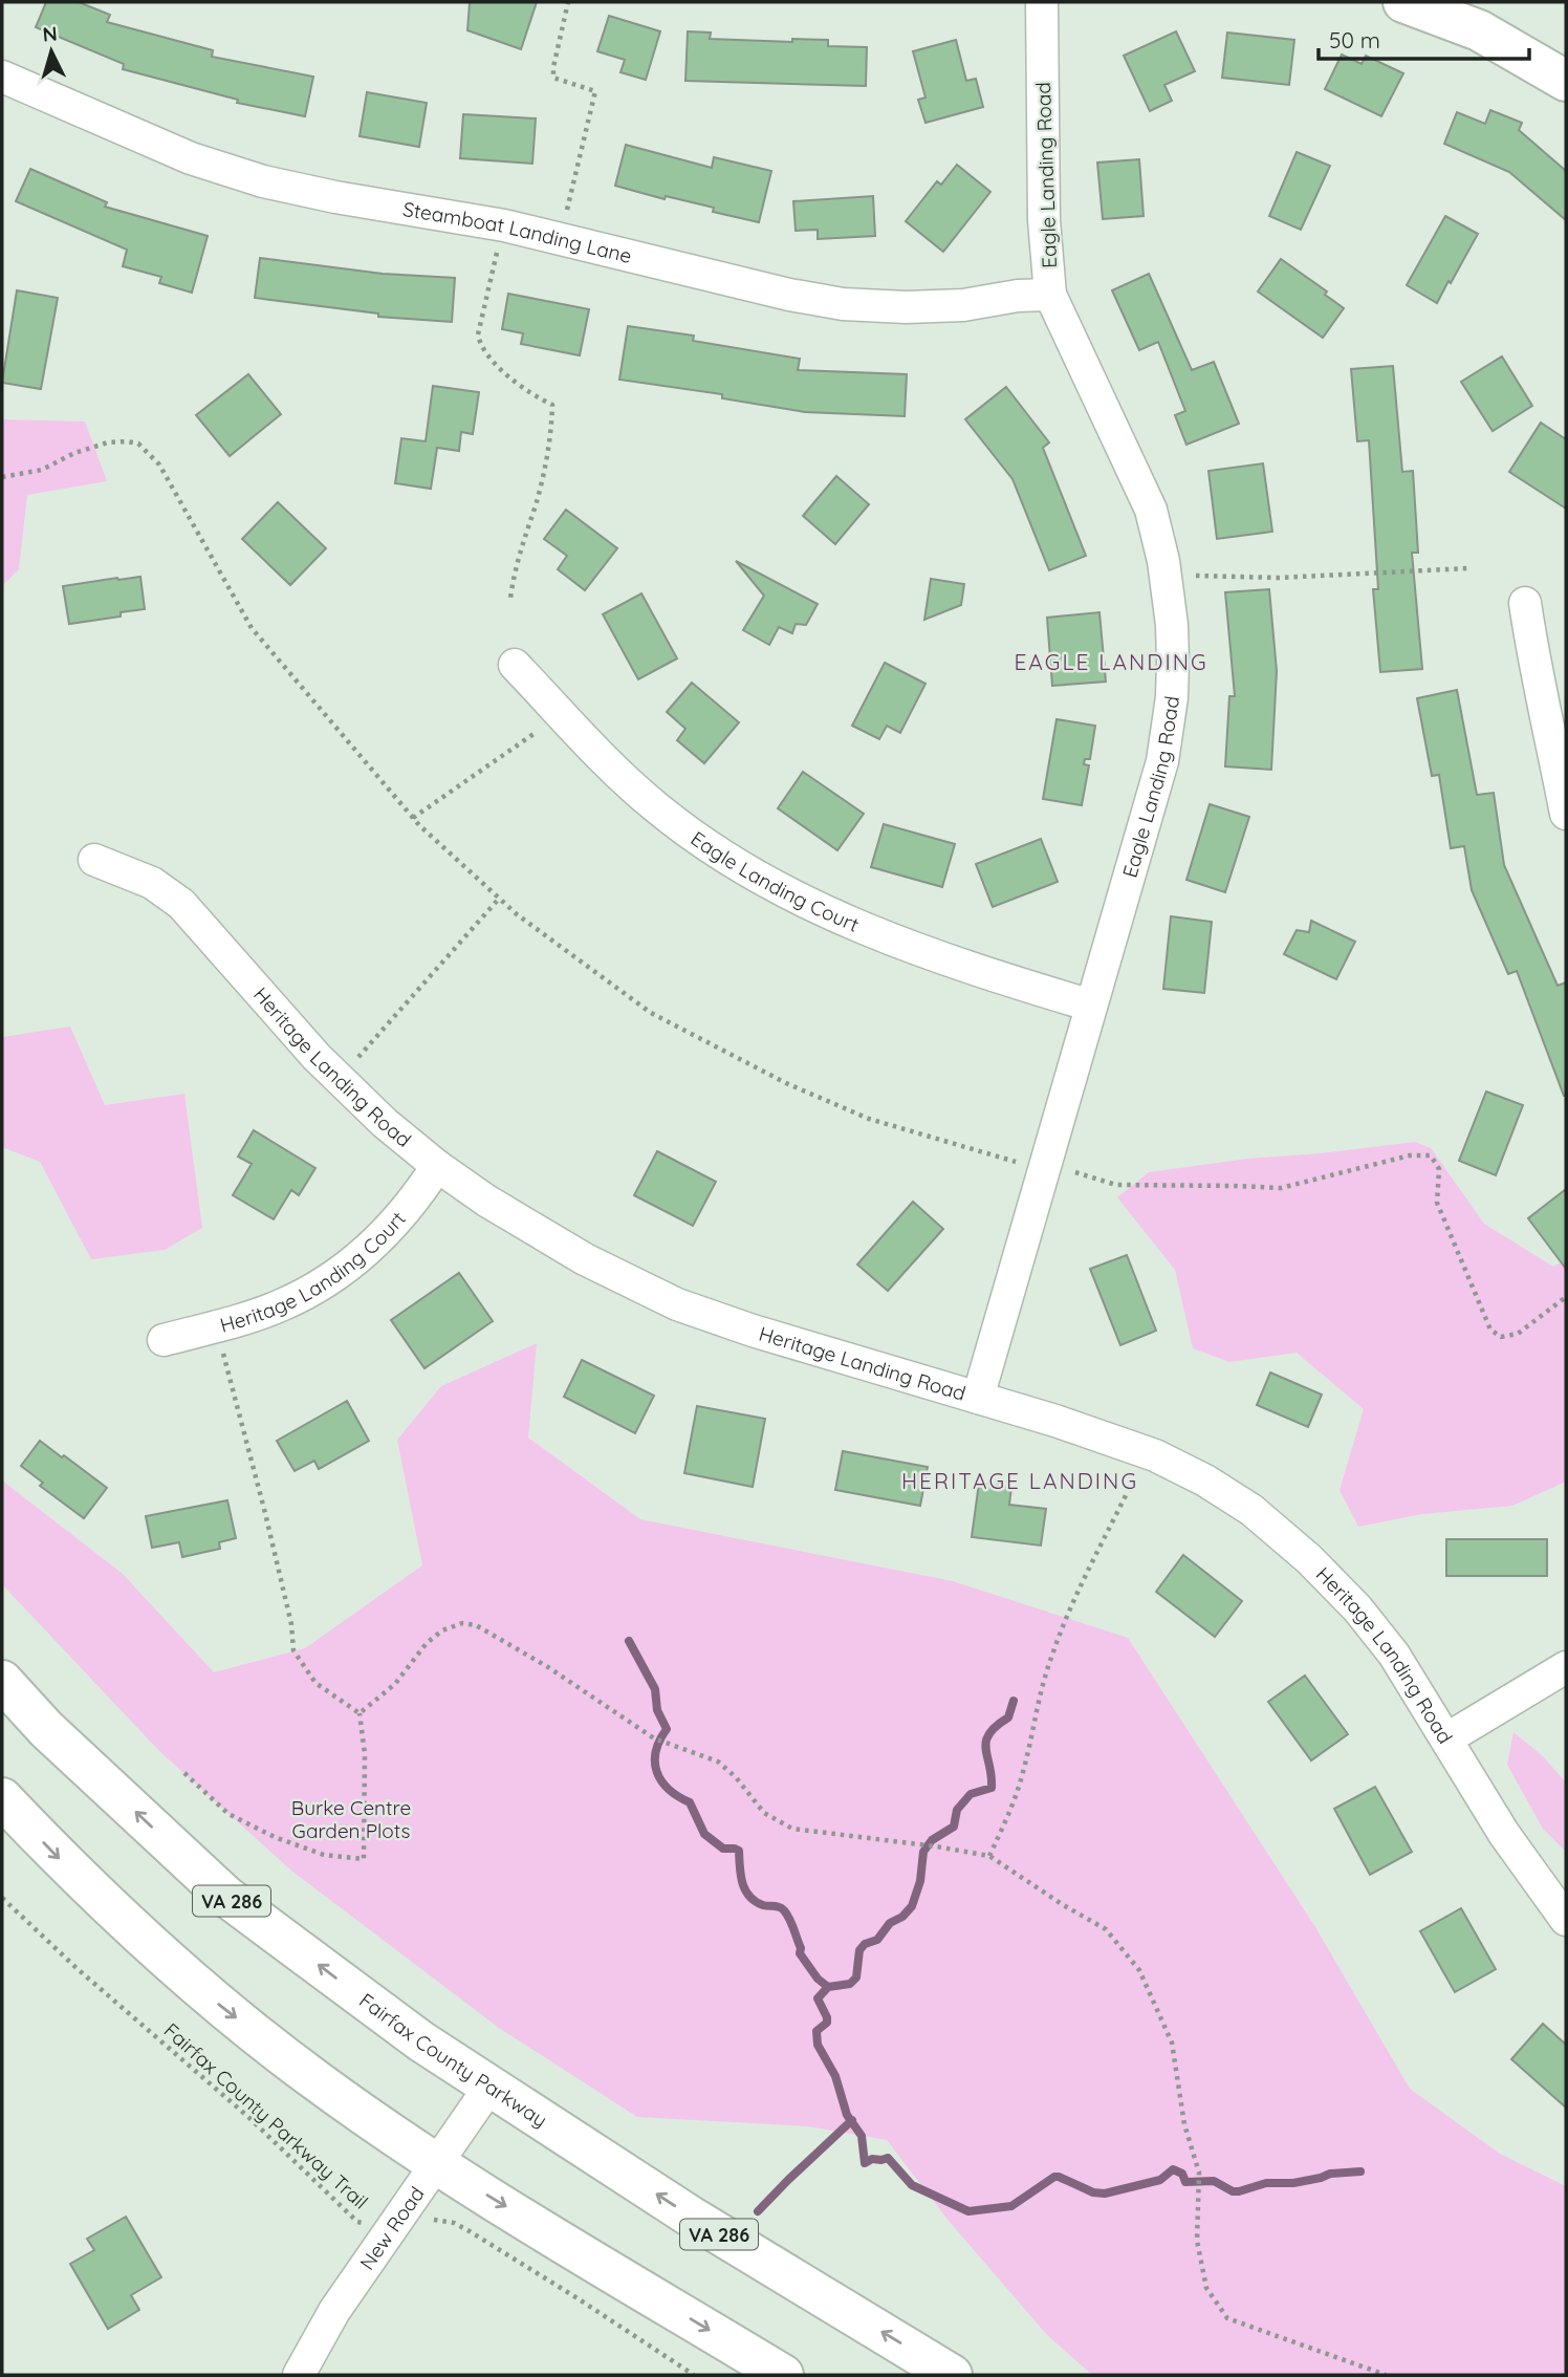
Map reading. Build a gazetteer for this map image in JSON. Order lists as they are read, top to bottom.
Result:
{
  "streets": {
    "main road": ["VA 286", "Fairfax County Parkway"],
    "street": [
      "Eagle Landing Road",
      "Steamboat Landing Lane",
      "Eagle Landing Court",
      "Heritage Landing Road",
      "Heritage Landing Court",
      "New Road"
    ],
    "path": ["Fairfax County Parkway Trail"]
  },
  "crossings": [
    ["Eagle Landing Road", "Steamboat Landing Lane"],
    ["Eagle Landing Road", "Eagle Landing Court"],
    ["Eagle Landing Road", "Heritage Landing Road"],
    ["Heritage Landing Road", "Heritage Landing Court"],
    ["Fairfax County Parkway", "New Road"],
    ["Fairfax County Parkway Trail", "New Road"]
  ],
  "districts": ["EAGLE LANDING", "HERITAGE LANDING"],
  "parks": ["Burke Centre Garden Plots"],
  "scale_bar": "50 m",
  "north": "top"
}
